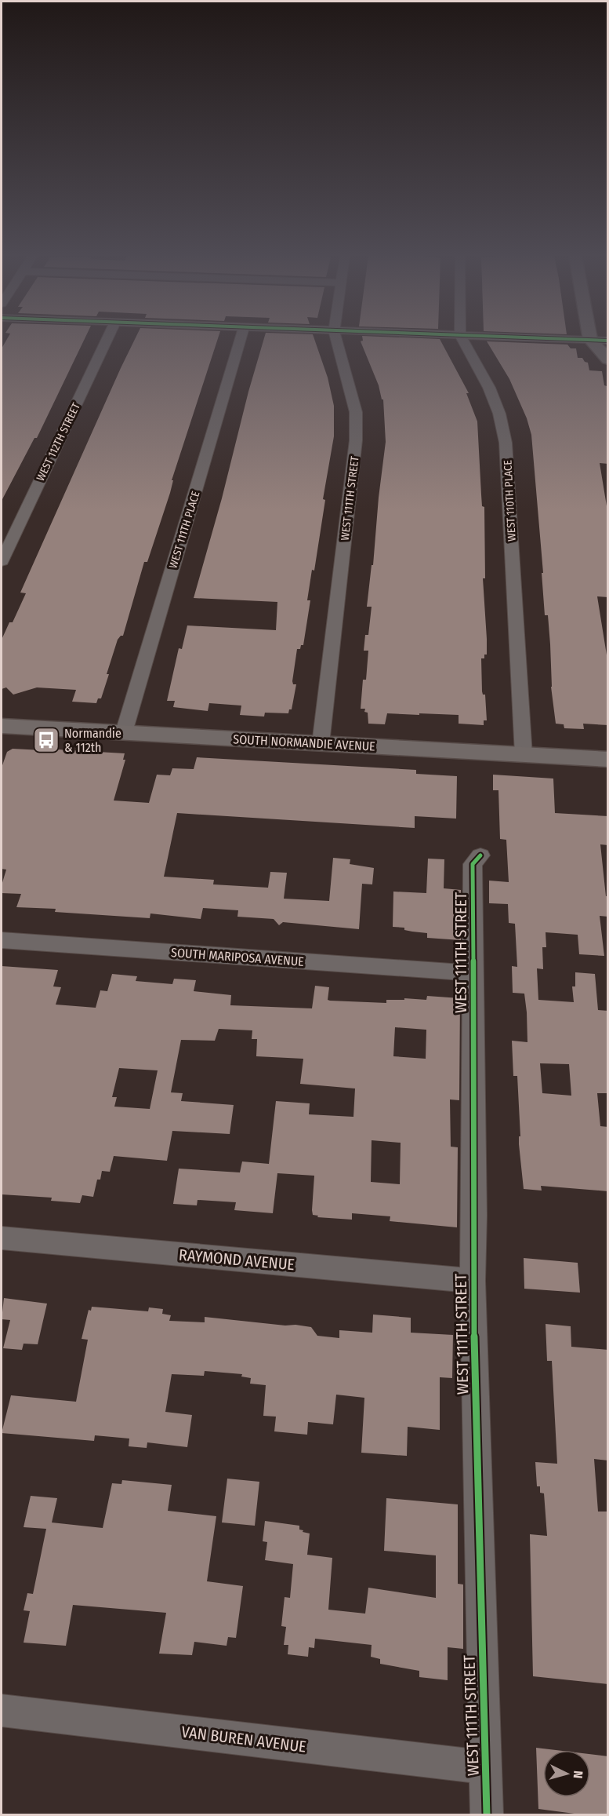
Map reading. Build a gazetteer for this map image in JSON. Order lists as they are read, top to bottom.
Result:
{
  "streets": {
    "main road": ["SOUTH NORMANDIE AVENUE"],
    "street": [
      "WEST 112TH STREET",
      "WEST 111TH STREET",
      "WEST 110TH PLACE",
      "WEST 111TH PLACE",
      "SOUTH MARIPOSA AVENUE",
      "RAYMOND AVENUE",
      "VAN BUREN AVENUE"
    ]
  },
  "crossings": [
    ["WEST 111TH STREET", "SOUTH NORMANDIE AVENUE"],
    ["WEST 111TH STREET", "SOUTH MARIPOSA AVENUE"],
    ["WEST 111TH STREET", "RAYMOND AVENUE"],
    ["WEST 111TH STREET", "VAN BUREN AVENUE"],
    ["WEST 110TH PLACE", "SOUTH NORMANDIE AVENUE"],
    ["WEST 111TH PLACE", "SOUTH NORMANDIE AVENUE"]
  ],
  "places": {
    "bus stop": ["Normandie & 112th"]
  },
  "north": "right"
}
